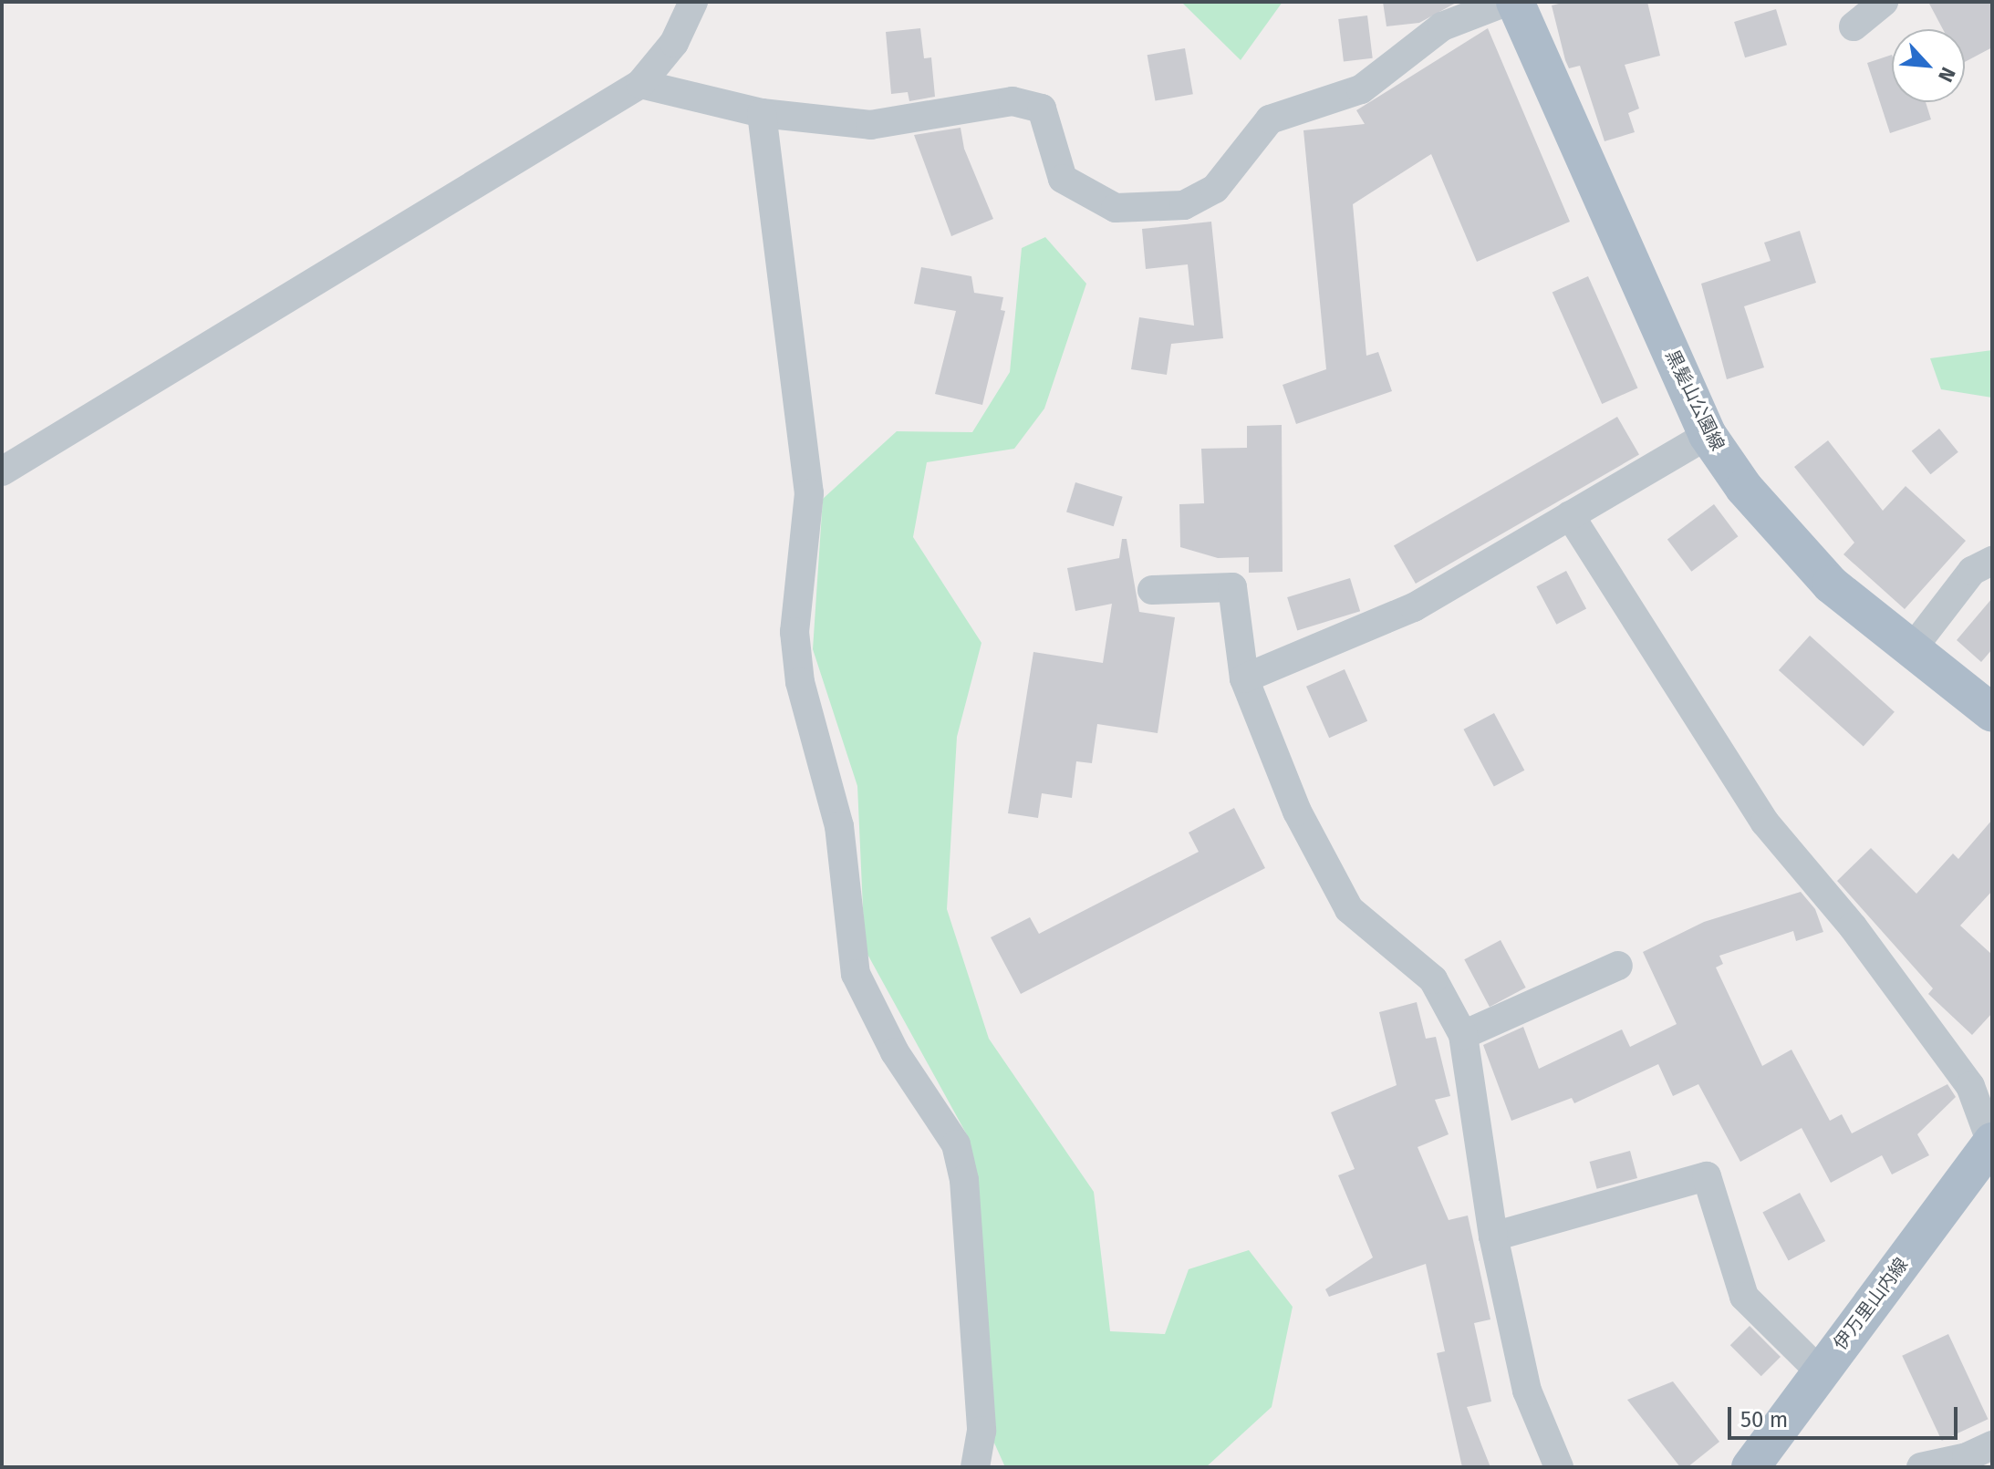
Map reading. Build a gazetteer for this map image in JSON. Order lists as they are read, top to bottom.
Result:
{
  "streets": {
    "main road": ["黒髪山公園線", "伊万里山内線"]
  },
  "scale_bar": "50 m",
  "north": "bottom right"
}
